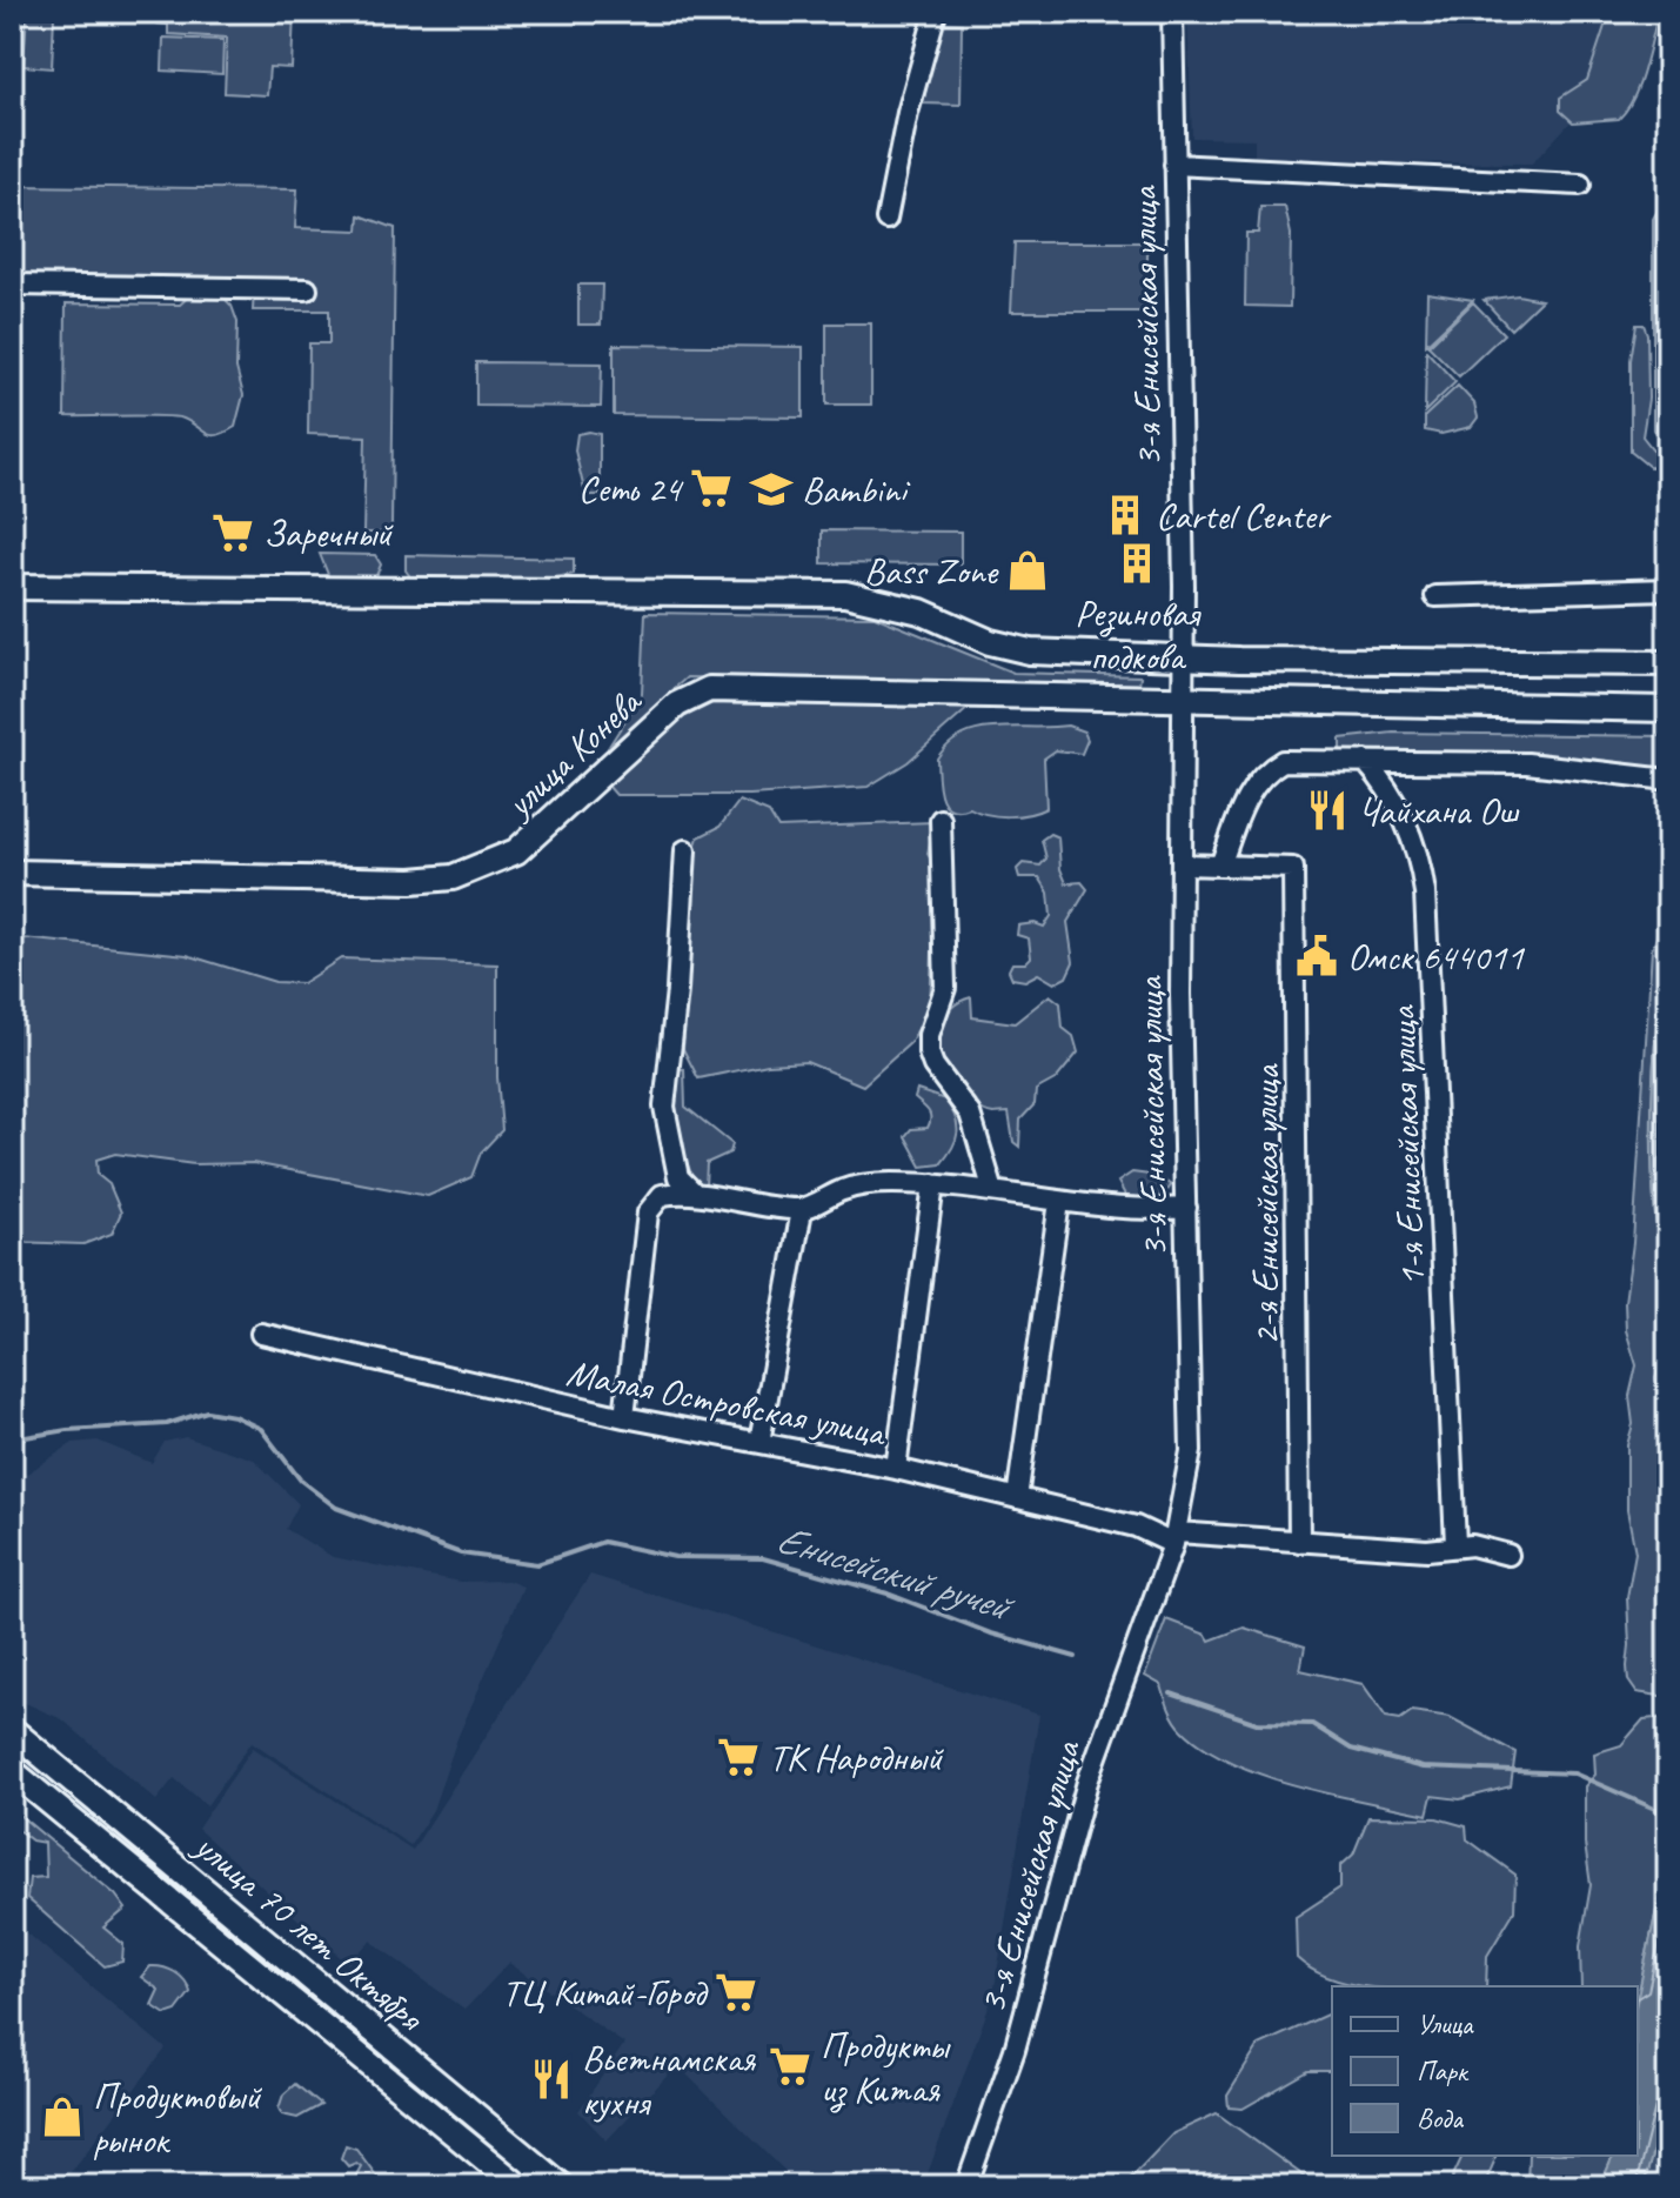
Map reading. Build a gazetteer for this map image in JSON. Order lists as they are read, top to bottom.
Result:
{
  "streets": {
    "main road": ["улица Конева", "улица 70 лет Октября"],
    "street": [
      "3-я Енисейская улица",
      "1-я Енисейская улица",
      "2-я Енисейская улица",
      "Малая Островская улица"
    ]
  },
  "crossings": [
    ["3-я Енисейская улица", "улица Конева"],
    ["3-я Енисейская улица", "Малая Островская улица"],
    ["1-я Енисейская улица", "Малая Островская улица"],
    ["2-я Енисейская улица", "Малая Островская улица"]
  ],
  "water": ["Енисейский ручей"],
  "places": {
    "supermarket": [
      "Сеть 24",
      "Заречный",
      "ТК Народный",
      "ТЦ Китай-Город",
      "Продукты из Китая"
    ],
    "school or university": ["Bambini"],
    "building": ["Cartel Center", "Резиновая подкова"],
    "shop": ["Bass Zone", "Продуктовый рынок"],
    "restaurant": ["Чайхана Ош", "Вьетнамская кухня"],
    "public building": ["Омск 644011"]
  },
  "legend": ["Улица", "Парк", "Вода"]
}
